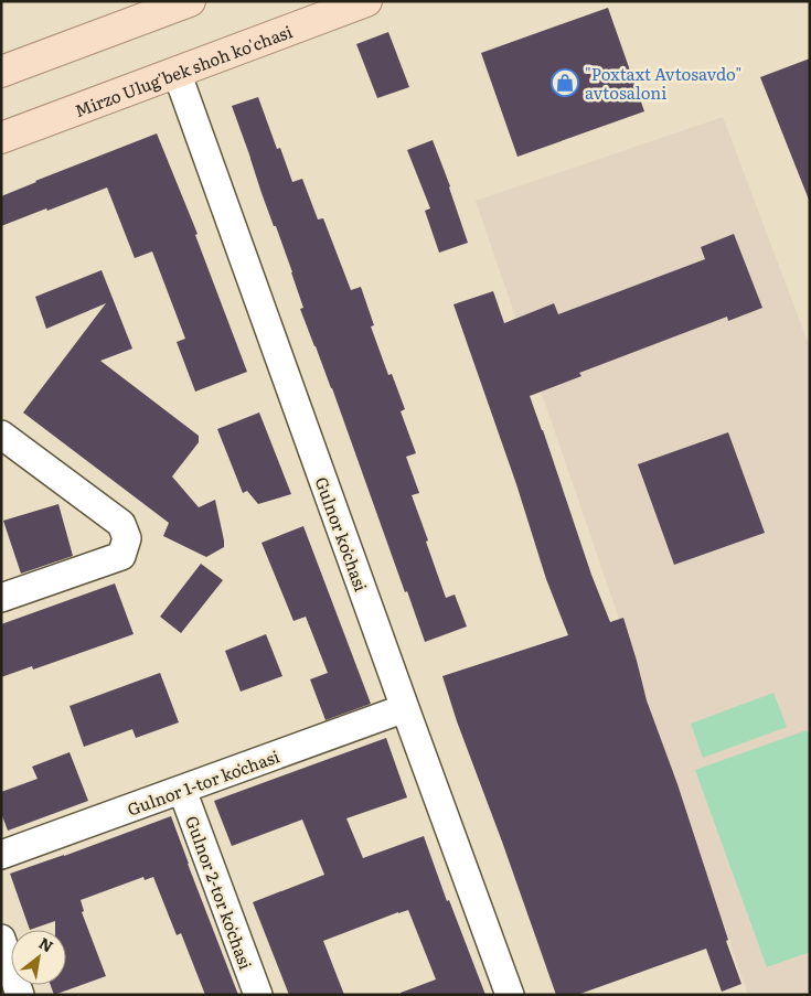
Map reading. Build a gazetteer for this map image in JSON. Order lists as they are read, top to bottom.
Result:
{
  "streets": {
    "main road": ["Mirzo Ulug'bek shoh ko'chasi"],
    "street": ["Gulnor koʻchasi", "Gulnor 1-tor koʻchasi", "Gulnor 2-tor koʻchasi"]
  },
  "crossings": [
    ["Mirzo Ulug'bek shoh ko'chasi", "Gulnor koʻchasi"],
    ["Gulnor koʻchasi", "Gulnor 1-tor koʻchasi"],
    ["Gulnor 1-tor koʻchasi", "Gulnor 2-tor koʻchasi"]
  ],
  "places": {
    "shop": ["\"Poxtaxt Avtosavdo\" avtosaloni"]
  },
  "north": "top right"
}
